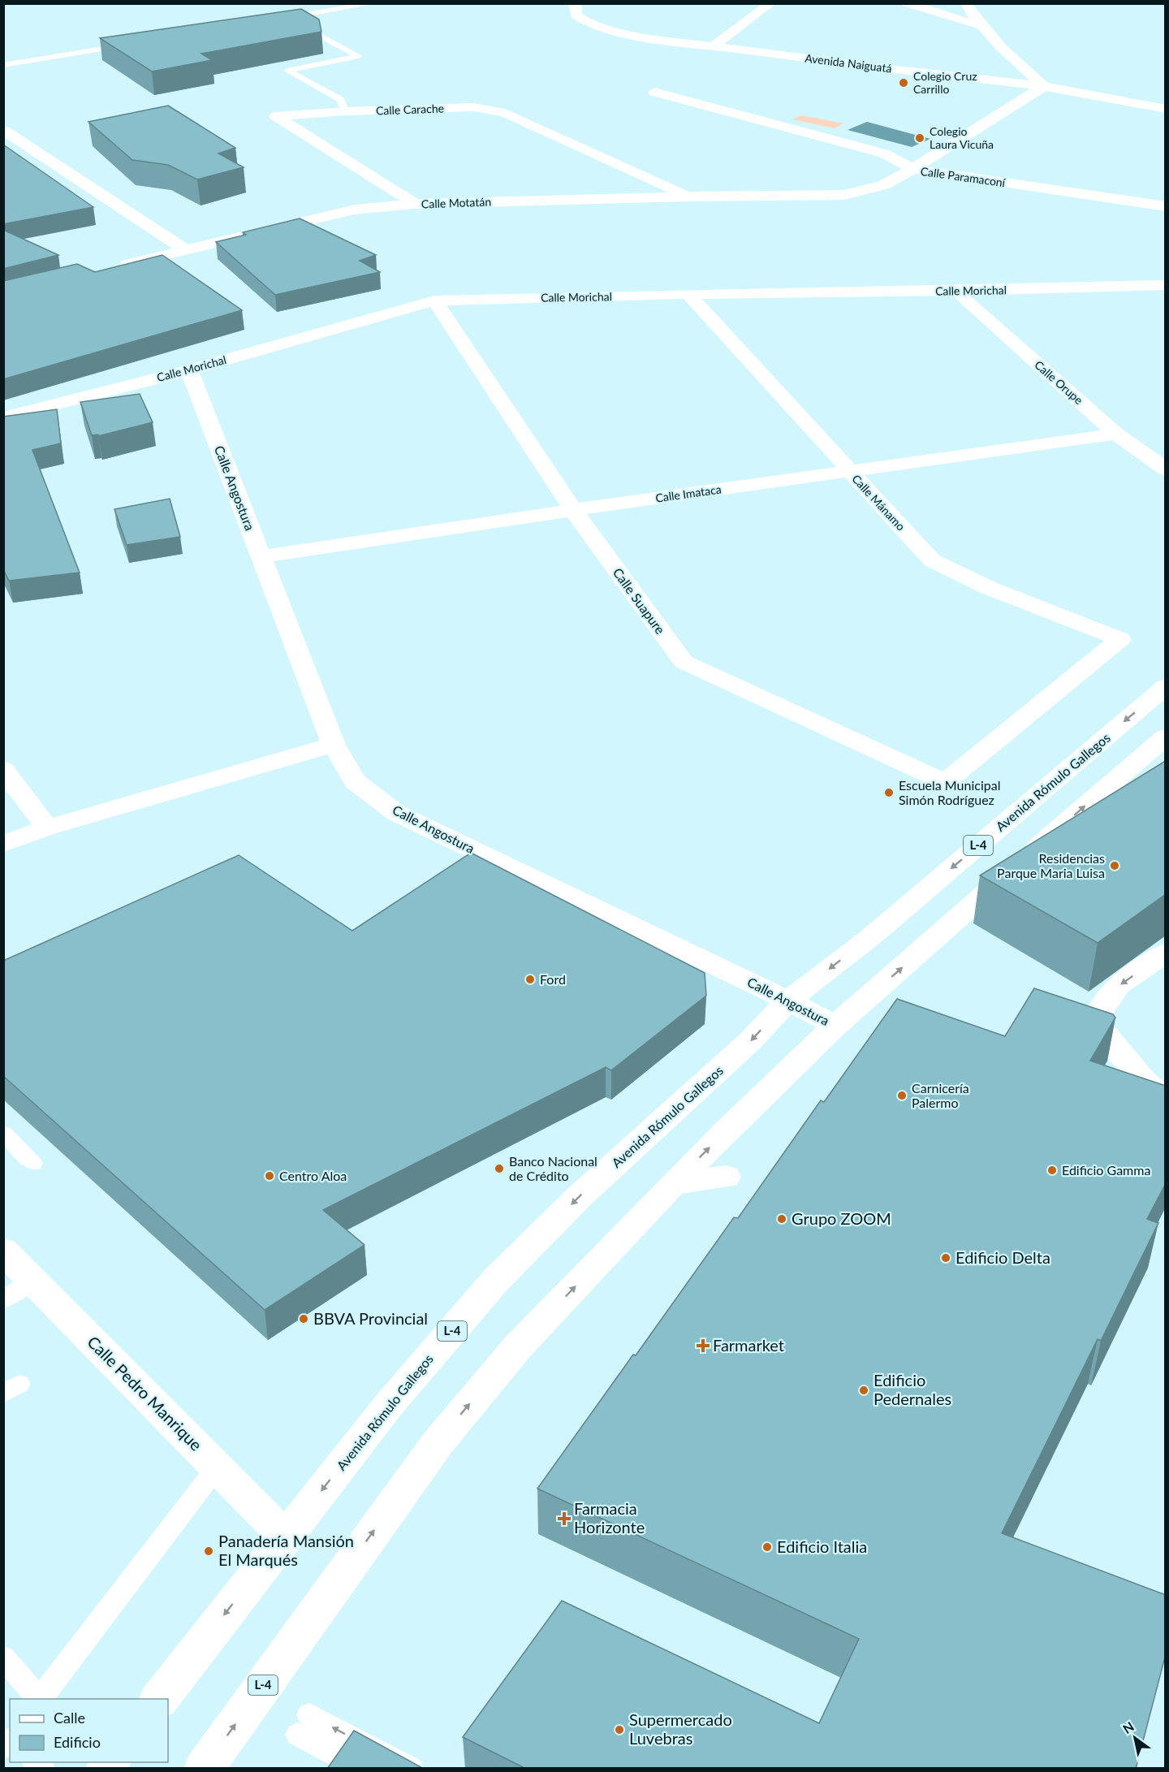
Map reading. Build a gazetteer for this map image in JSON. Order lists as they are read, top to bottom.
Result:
{
  "streets": {
    "street": [
      "Avenida Naiguatá",
      "Calle Carache",
      "Calle Paramaconí",
      "Calle Motatán",
      "Calle Morichal",
      "Calle Orupe",
      "Calle Angostura",
      "Calle Imataca",
      "Calle Mánamo",
      "Calle Suapure",
      "Avenida Rómulo Gallegos",
      "L-4",
      "Calle Pedro Manrique"
    ]
  },
  "crossings": [
    ["Avenida Naiguatá", "Calle Motatán"],
    ["Calle Carache", "Calle Motatán"],
    ["Calle Paramaconí", "Calle Motatán"],
    ["Calle Morichal", "Calle Orupe"],
    ["Calle Morichal", "Calle Angostura"],
    ["Calle Morichal", "Calle Mánamo"],
    ["Calle Morichal", "Calle Suapure"],
    ["Calle Orupe", "Calle Imataca"],
    ["Calle Angostura", "Calle Imataca"],
    ["Calle Angostura", "Avenida Rómulo Gallegos"],
    ["Calle Angostura", "L-4"],
    ["Calle Imataca", "Calle Mánamo"],
    ["Calle Imataca", "Calle Suapure"],
    ["Calle Mánamo", "Calle Suapure"],
    ["Avenida Rómulo Gallegos", "Calle Pedro Manrique"]
  ],
  "places": {
    "other": [
      "Colegio Cruz Carrillo",
      "Colegio Laura Vicuña",
      "Escuela Municipal Simón Rodríguez",
      "Residencias Parque Maria Luisa",
      "Ford",
      "Carnicería Palermo",
      "Banco Nacional de Crédito",
      "Edificio Gamma",
      "Centro Aloa",
      "Grupo ZOOM",
      "Edificio Delta",
      "BBVA Provincial",
      "Edificio Pedernales",
      "Edificio Italia",
      "Panadería Mansión El Marqués",
      "Supermercado Luvebras"
    ],
    "health": ["Farmarket", "Farmacia Horizonte"]
  },
  "legend": ["Calle", "Edificio"],
  "north": "top left"
}
